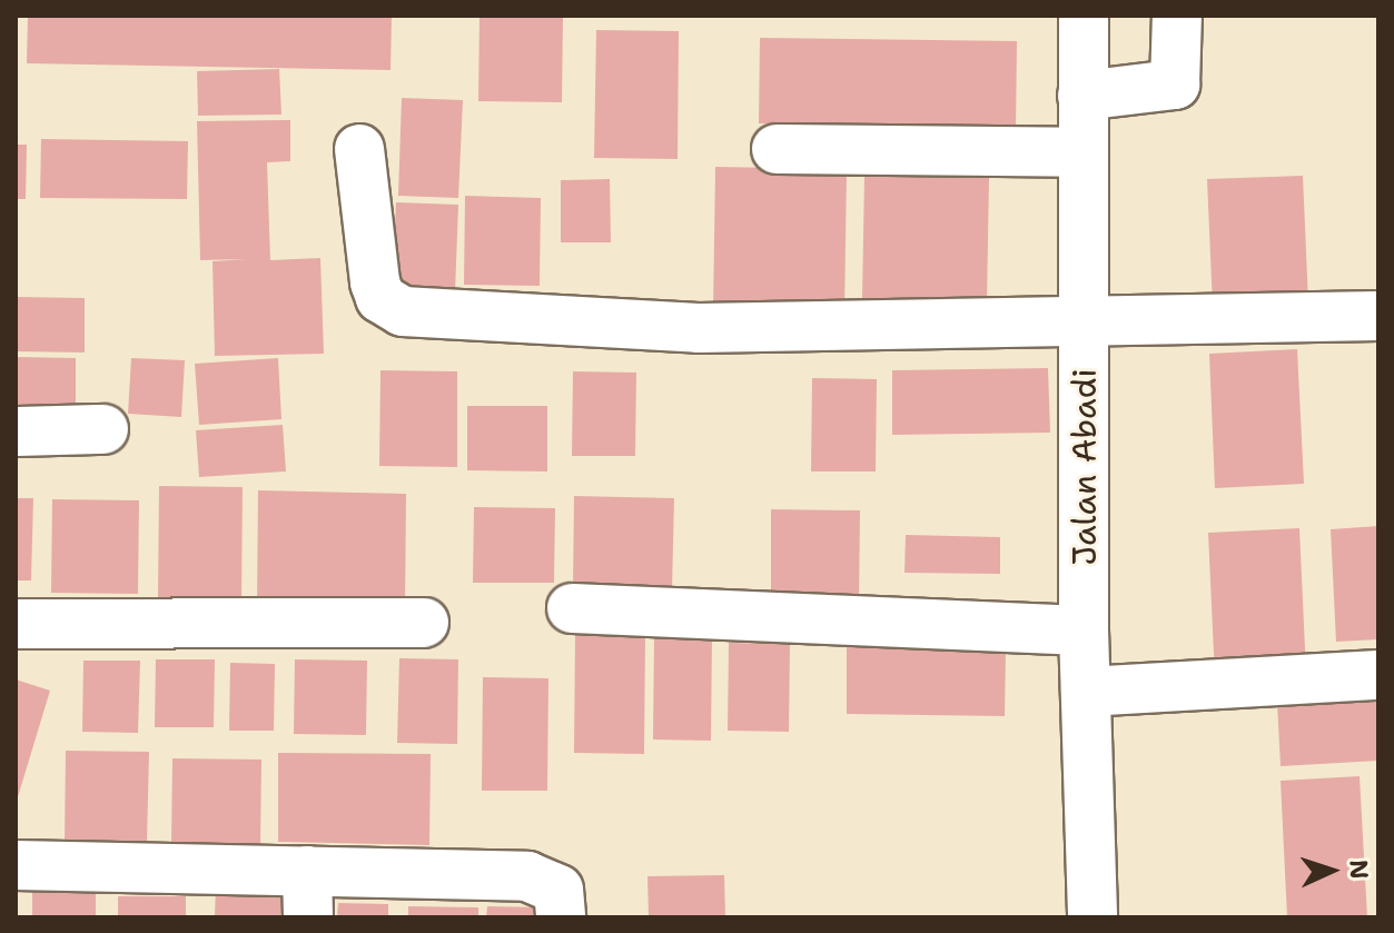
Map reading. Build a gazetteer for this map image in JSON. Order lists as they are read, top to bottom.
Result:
{
  "streets": {
    "street": ["Jalan Abadi"]
  },
  "north": "right"
}
